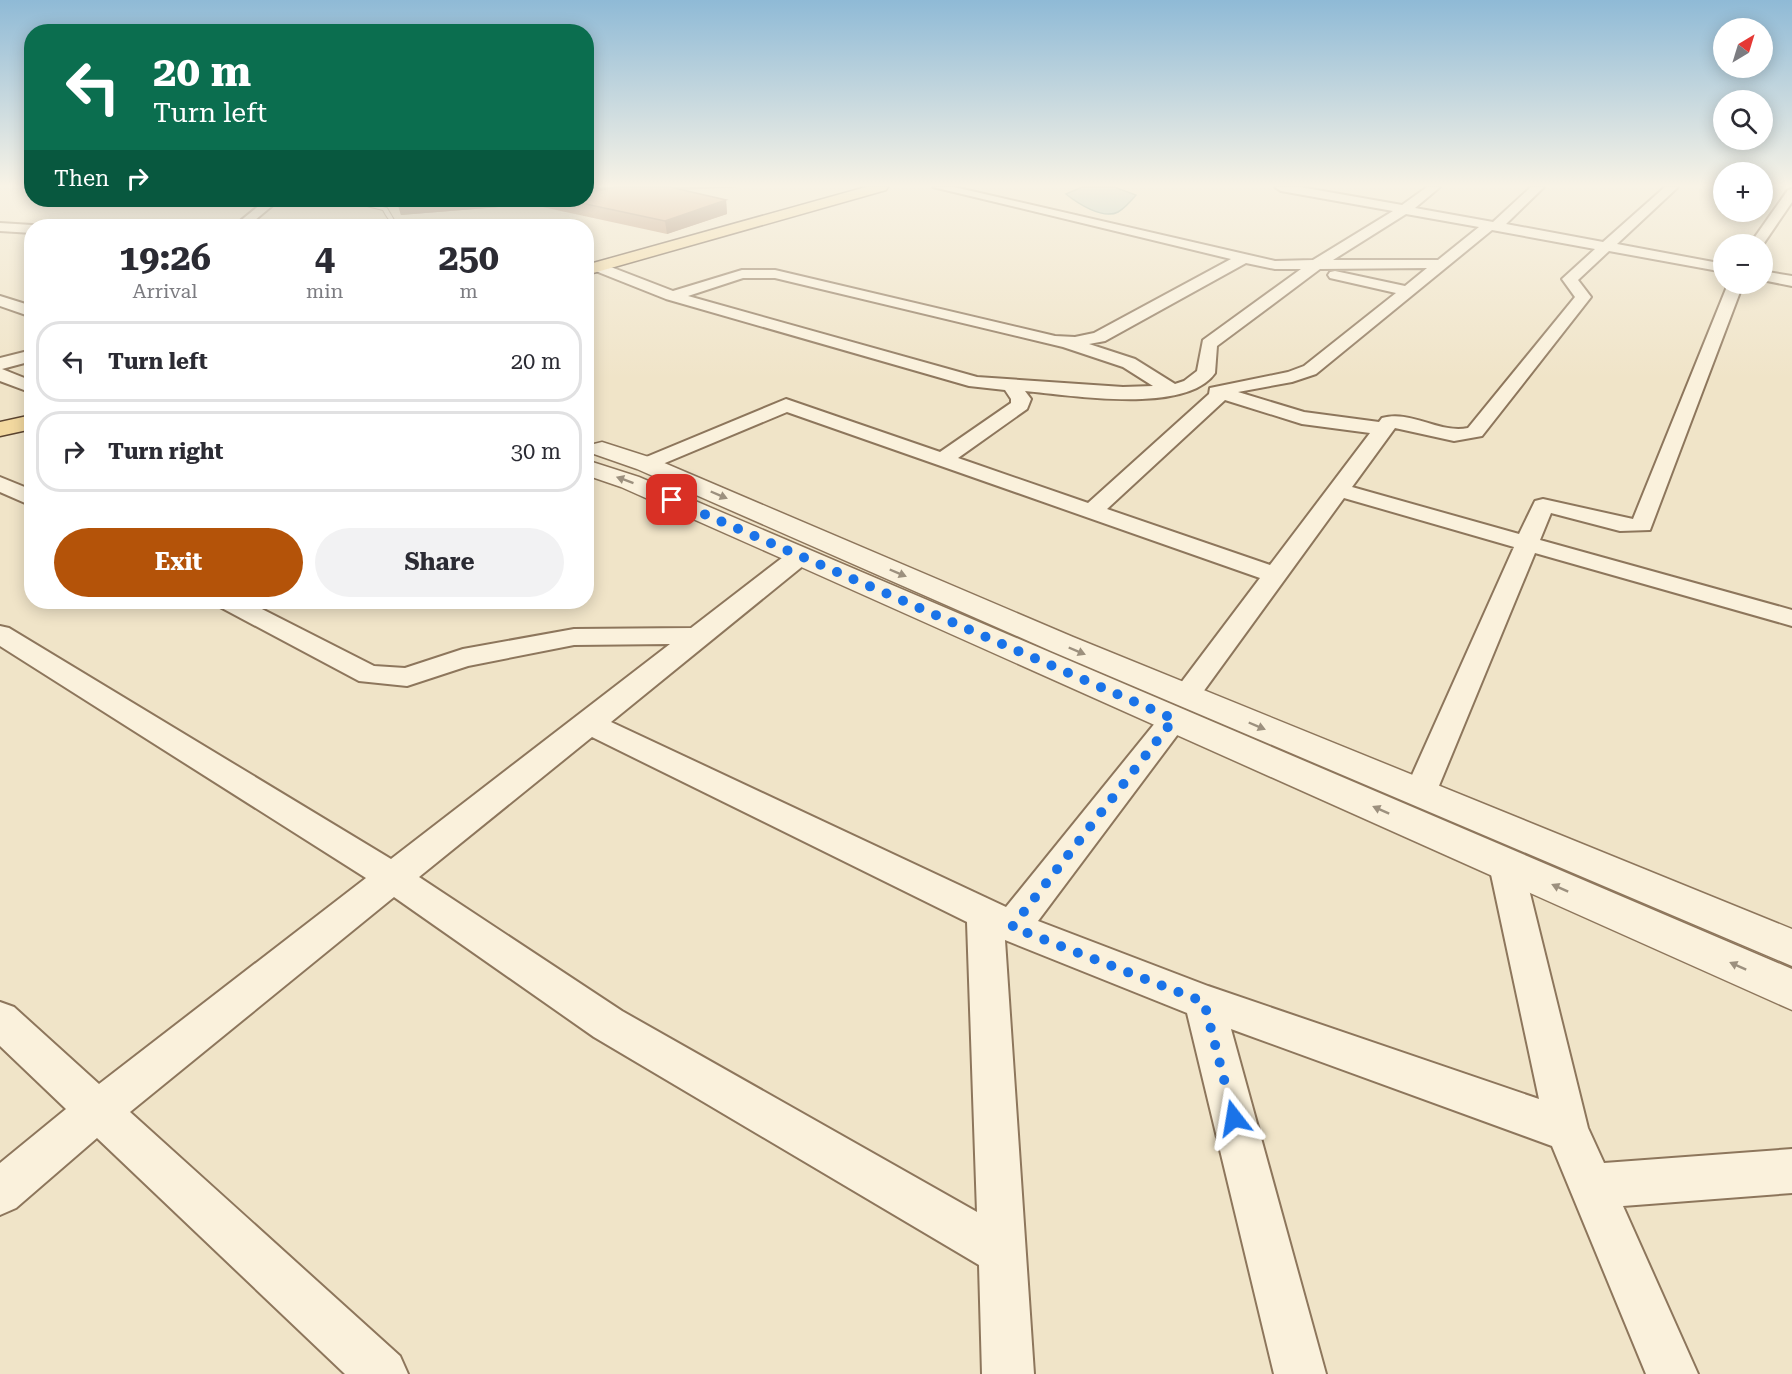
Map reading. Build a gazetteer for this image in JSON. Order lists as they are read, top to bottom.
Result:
{
  "north": "top right",
  "page": {
    "map_buttons": ["+", "−"],
    "turn": ["20 m", "Turn left"],
    "then": "Then",
    "eta": [
      "19:26",
      "Arrival",
      "4",
      "min",
      "250",
      "m"
    ],
    "list": [
      {
        "name": "Turn left",
        "value": "20 m"
      },
      {
        "name": "Turn right",
        "value": "30 m"
      }
    ],
    "buttons": ["Exit", "Share"]
  }
}
